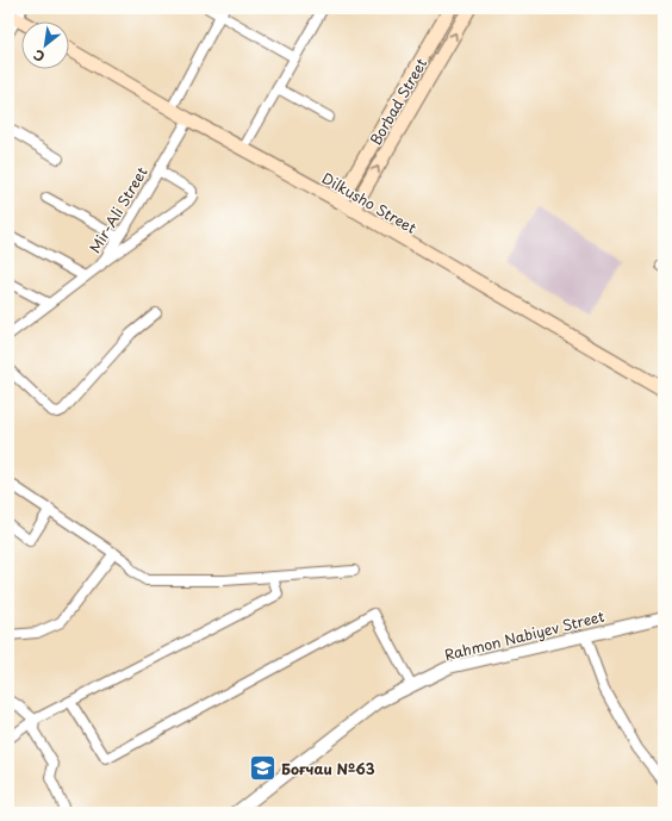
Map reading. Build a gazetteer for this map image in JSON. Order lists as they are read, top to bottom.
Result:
{
  "streets": {
    "main road": ["Borbad Street", "Dilkusho Street"],
    "street": ["Mir-Ali Street", "Rahmon Nabiyev Street"]
  },
  "crossings": [
    ["Borbad Street", "Dilkusho Street"],
    ["Dilkusho Street", "Mir-Ali Street"]
  ],
  "places": {
    "school or university": ["Боғчаи №63"]
  },
  "north": "bottom left"
}
